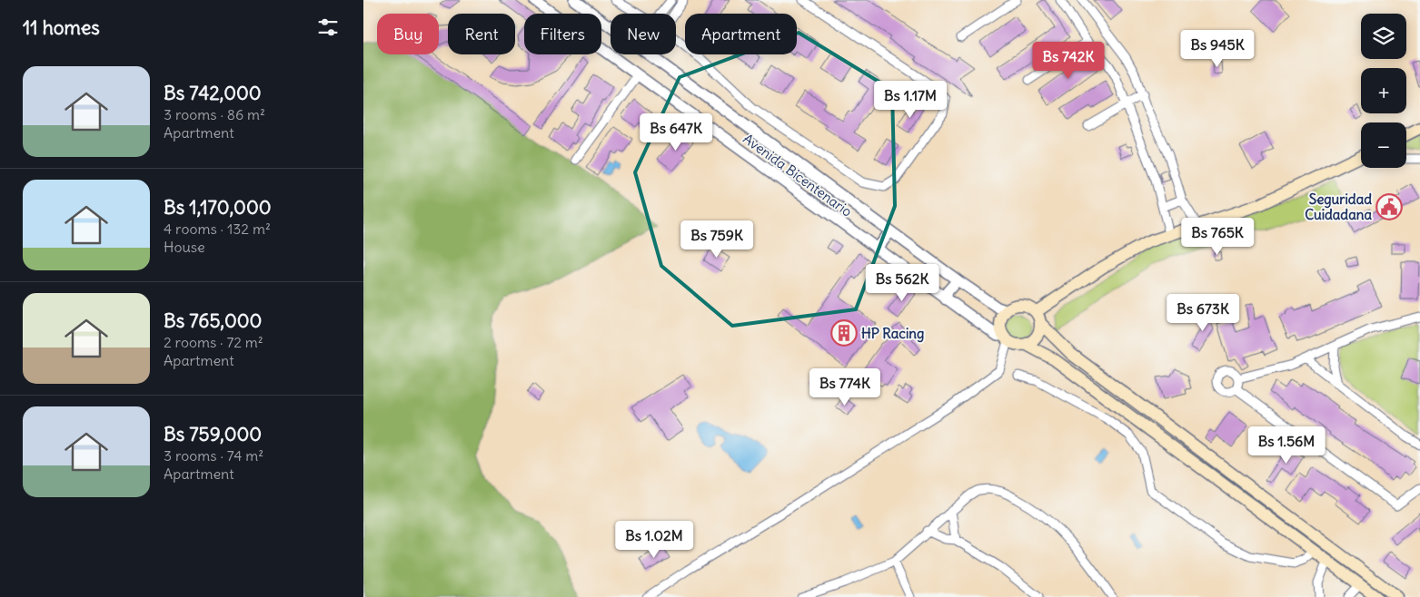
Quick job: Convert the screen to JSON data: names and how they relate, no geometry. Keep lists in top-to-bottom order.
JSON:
{
  "streets": {
    "street": ["Avenida Bicentenario"]
  },
  "places": {
    "public building": ["Seguridad Cuidadana"],
    "building": ["HP Racing"]
  },
  "page": {
    "heading": "11 homes",
    "map_buttons": ["+", "−"],
    "chip": [
      "Buy",
      "Rent",
      "Filters",
      "New",
      "Apartment"
    ],
    "price": [
      "Bs 945K",
      "Bs 742K",
      "Bs 1.17M",
      "Bs 647K",
      "Bs 765K",
      "Bs 759K",
      "Bs 562K",
      "Bs 673K",
      "Bs 774K",
      "Bs 1.56M",
      "Bs 1.02M"
    ],
    "list": [
      {
        "name": "Bs 742,000",
        "note": "3 rooms · 86 m² · Apartment"
      },
      {
        "name": "Bs 1,170,000",
        "note": "4 rooms · 132 m² · House"
      },
      {
        "name": "Bs 765,000",
        "note": "2 rooms · 72 m² · Apartment"
      },
      {
        "name": "Bs 759,000",
        "note": "3 rooms · 74 m² · Apartment"
      }
    ]
  }
}
